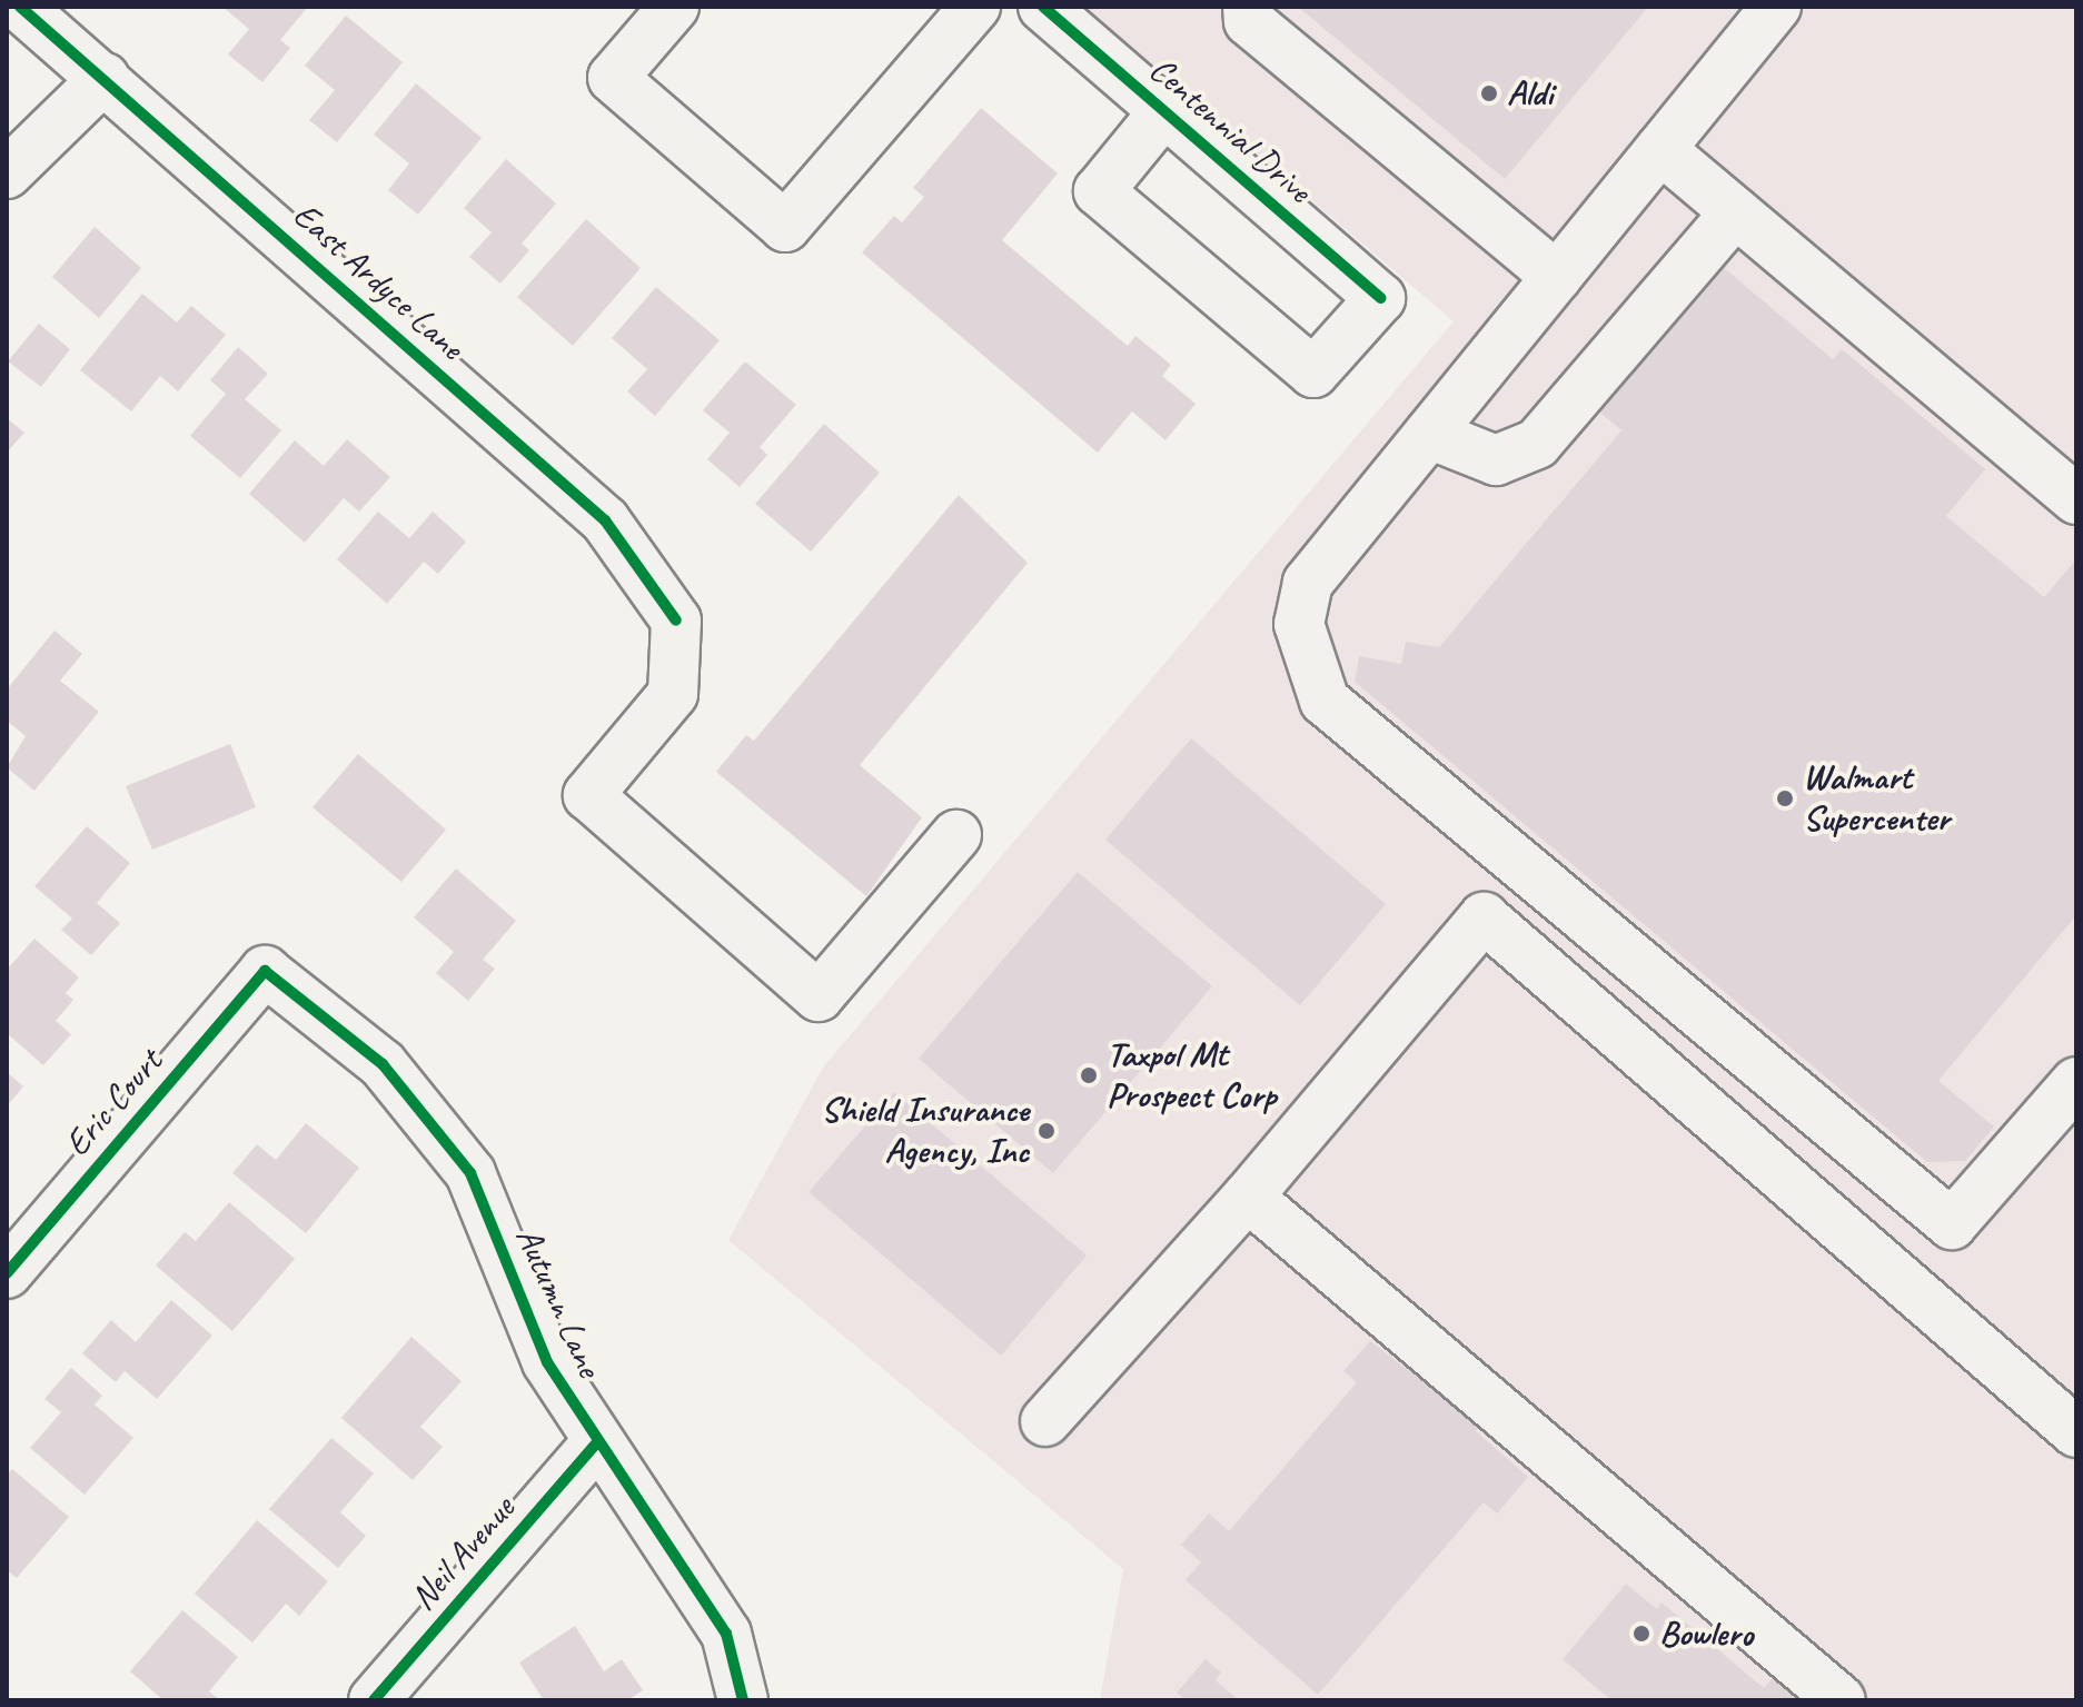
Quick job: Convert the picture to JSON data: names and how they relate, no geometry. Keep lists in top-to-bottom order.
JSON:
{
  "streets": {
    "street": [
      "Centennial Drive",
      "East Ardyce Lane",
      "Eric Court",
      "Autumn Lane",
      "Neil Avenue"
    ]
  },
  "crossings": [
    ["Eric Court", "Autumn Lane"],
    ["Autumn Lane", "Neil Avenue"]
  ],
  "places": [
    "Aldi",
    "Walmart Supercenter",
    "Taxpol Mt Prospect Corp",
    "Shield Insurance Agency, Inc",
    "Bowlero"
  ]
}
